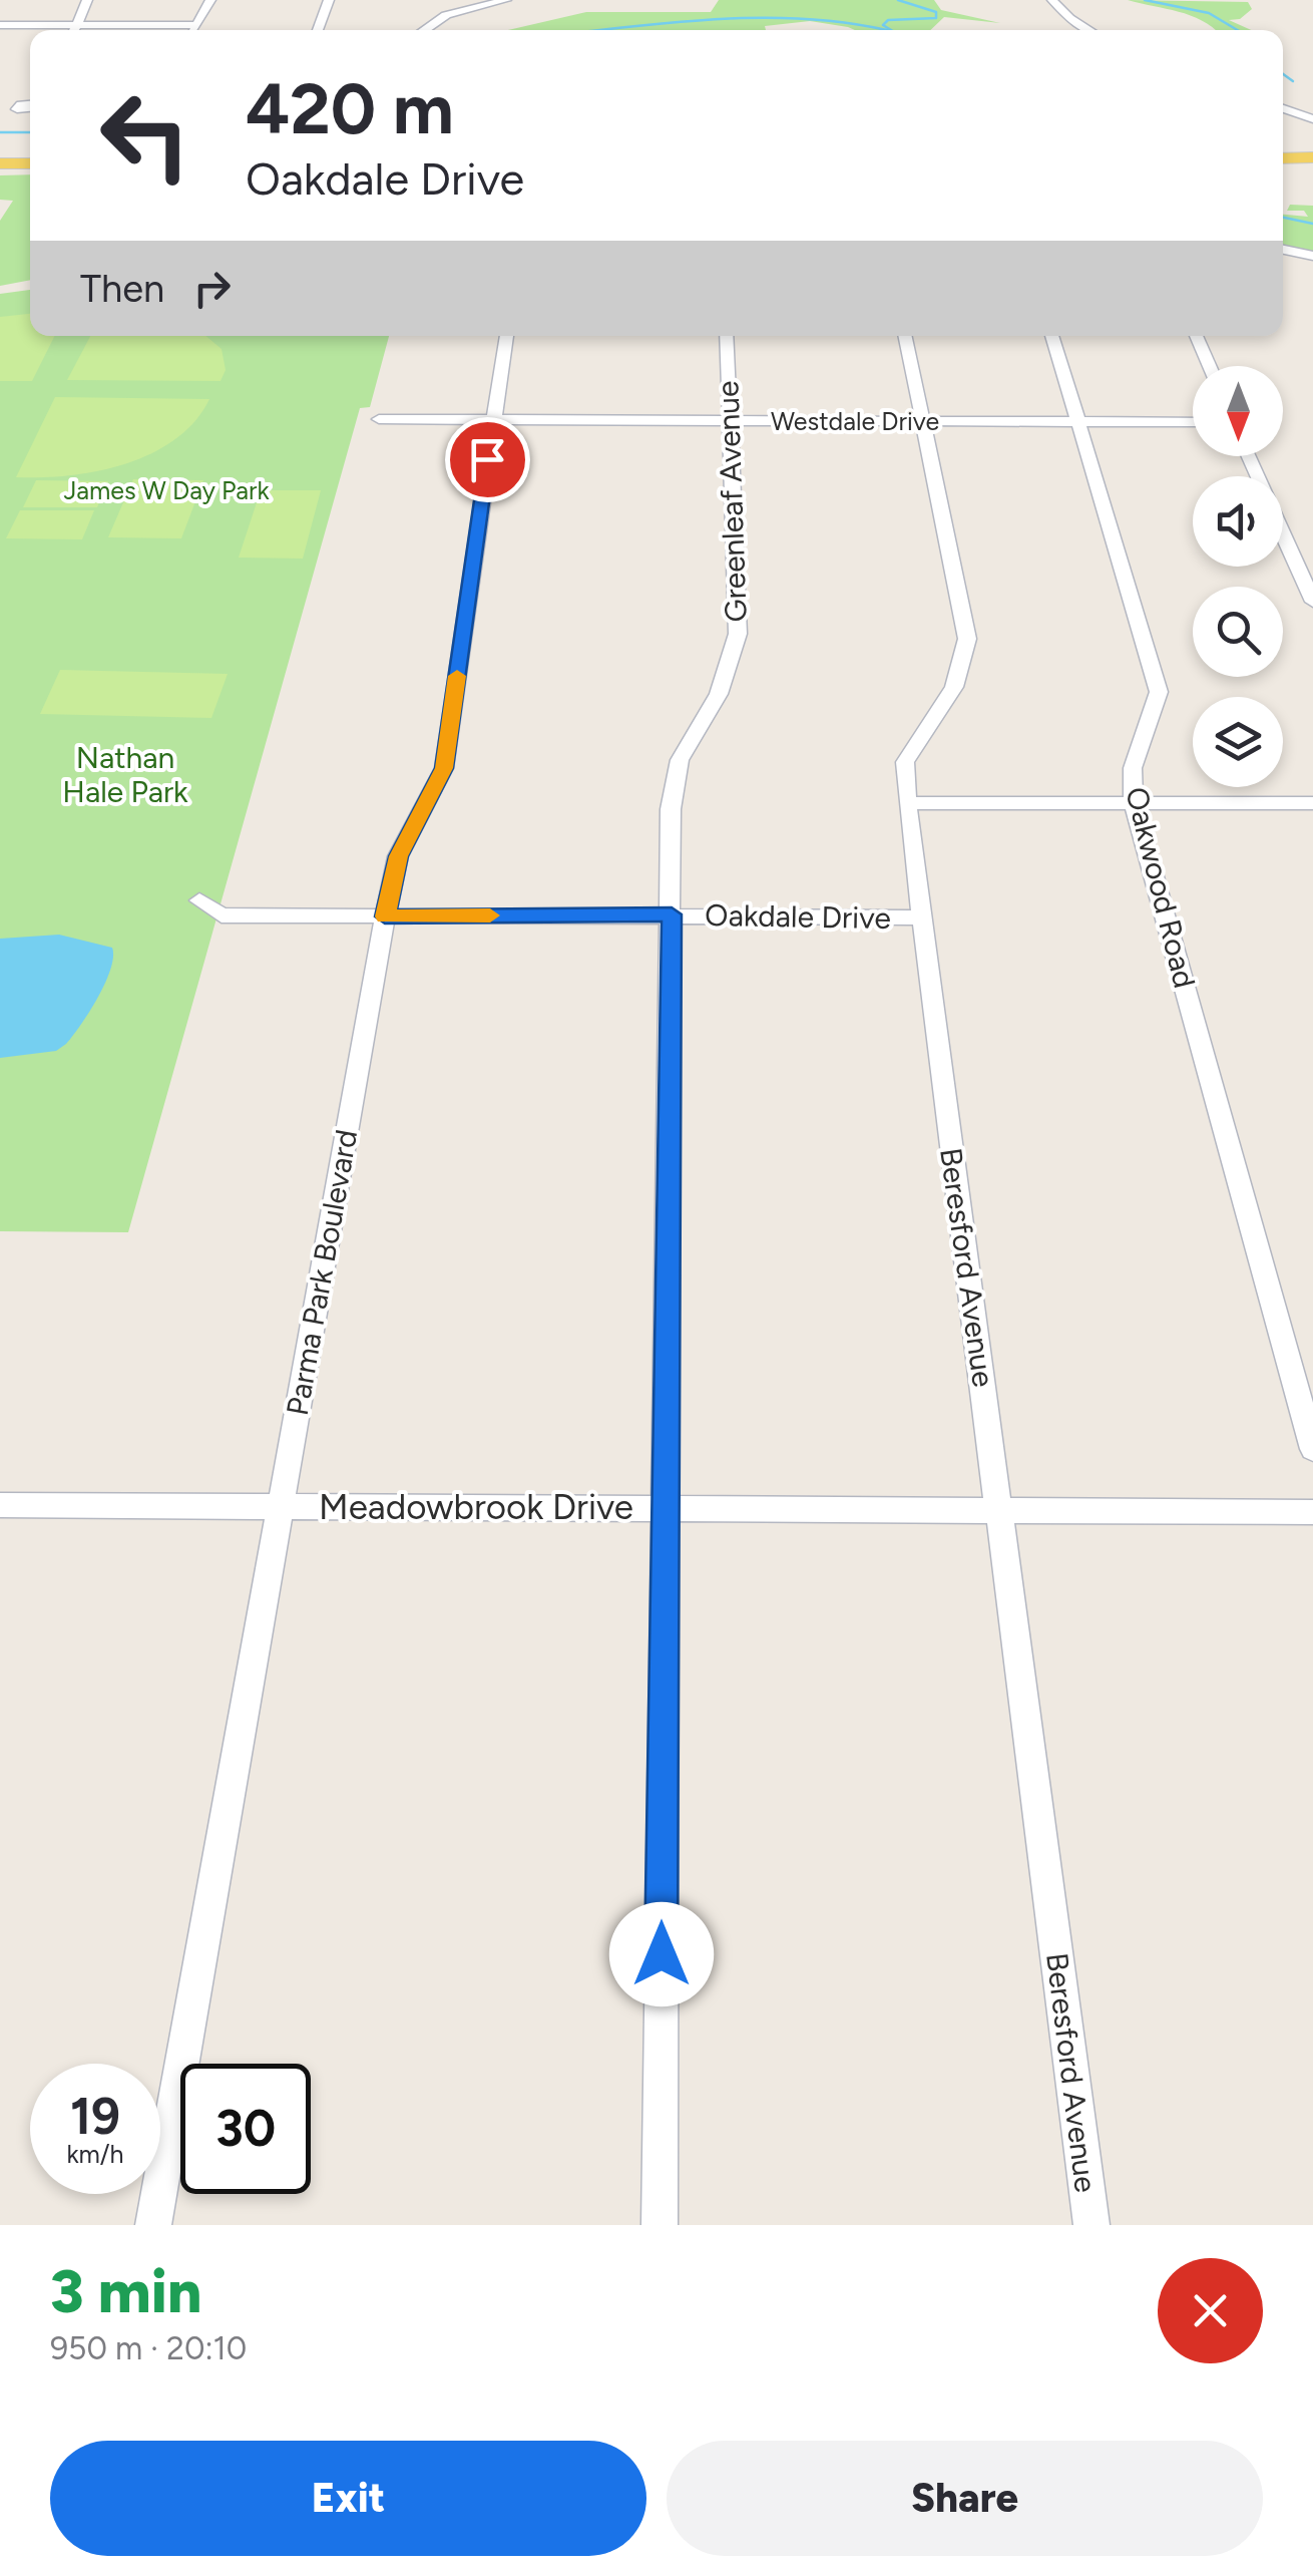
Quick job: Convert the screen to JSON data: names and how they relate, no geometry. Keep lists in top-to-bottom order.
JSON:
{
  "streets": {
    "street": [
      "Westdale Drive",
      "Greenleaf Avenue",
      "Oakwood Road",
      "Oakdale Drive",
      "Beresford Avenue",
      "Parma Park Boulevard",
      "Meadowbrook Drive"
    ]
  },
  "crossings": [
    ["Westdale Drive", "Greenleaf Avenue"],
    ["Westdale Drive", "Oakwood Road"],
    ["Westdale Drive", "Beresford Avenue"],
    ["Westdale Drive", "Parma Park Boulevard"],
    ["Greenleaf Avenue", "Oakdale Drive"],
    ["Greenleaf Avenue", "Meadowbrook Drive"],
    ["Oakdale Drive", "Beresford Avenue"],
    ["Oakdale Drive", "Parma Park Boulevard"],
    ["Beresford Avenue", "Meadowbrook Drive"],
    ["Parma Park Boulevard", "Meadowbrook Drive"]
  ],
  "parks": ["James W Day Park", "Nathan Hale Park"],
  "north": "bottom",
  "page": {
    "turn": ["420 m", "Oakdale Drive"],
    "then": "Then",
    "speed": "19 km/h",
    "limit": "30",
    "heading": ["3 min", "950 m · 20:10"],
    "buttons": ["Exit", "Share"]
  }
}
